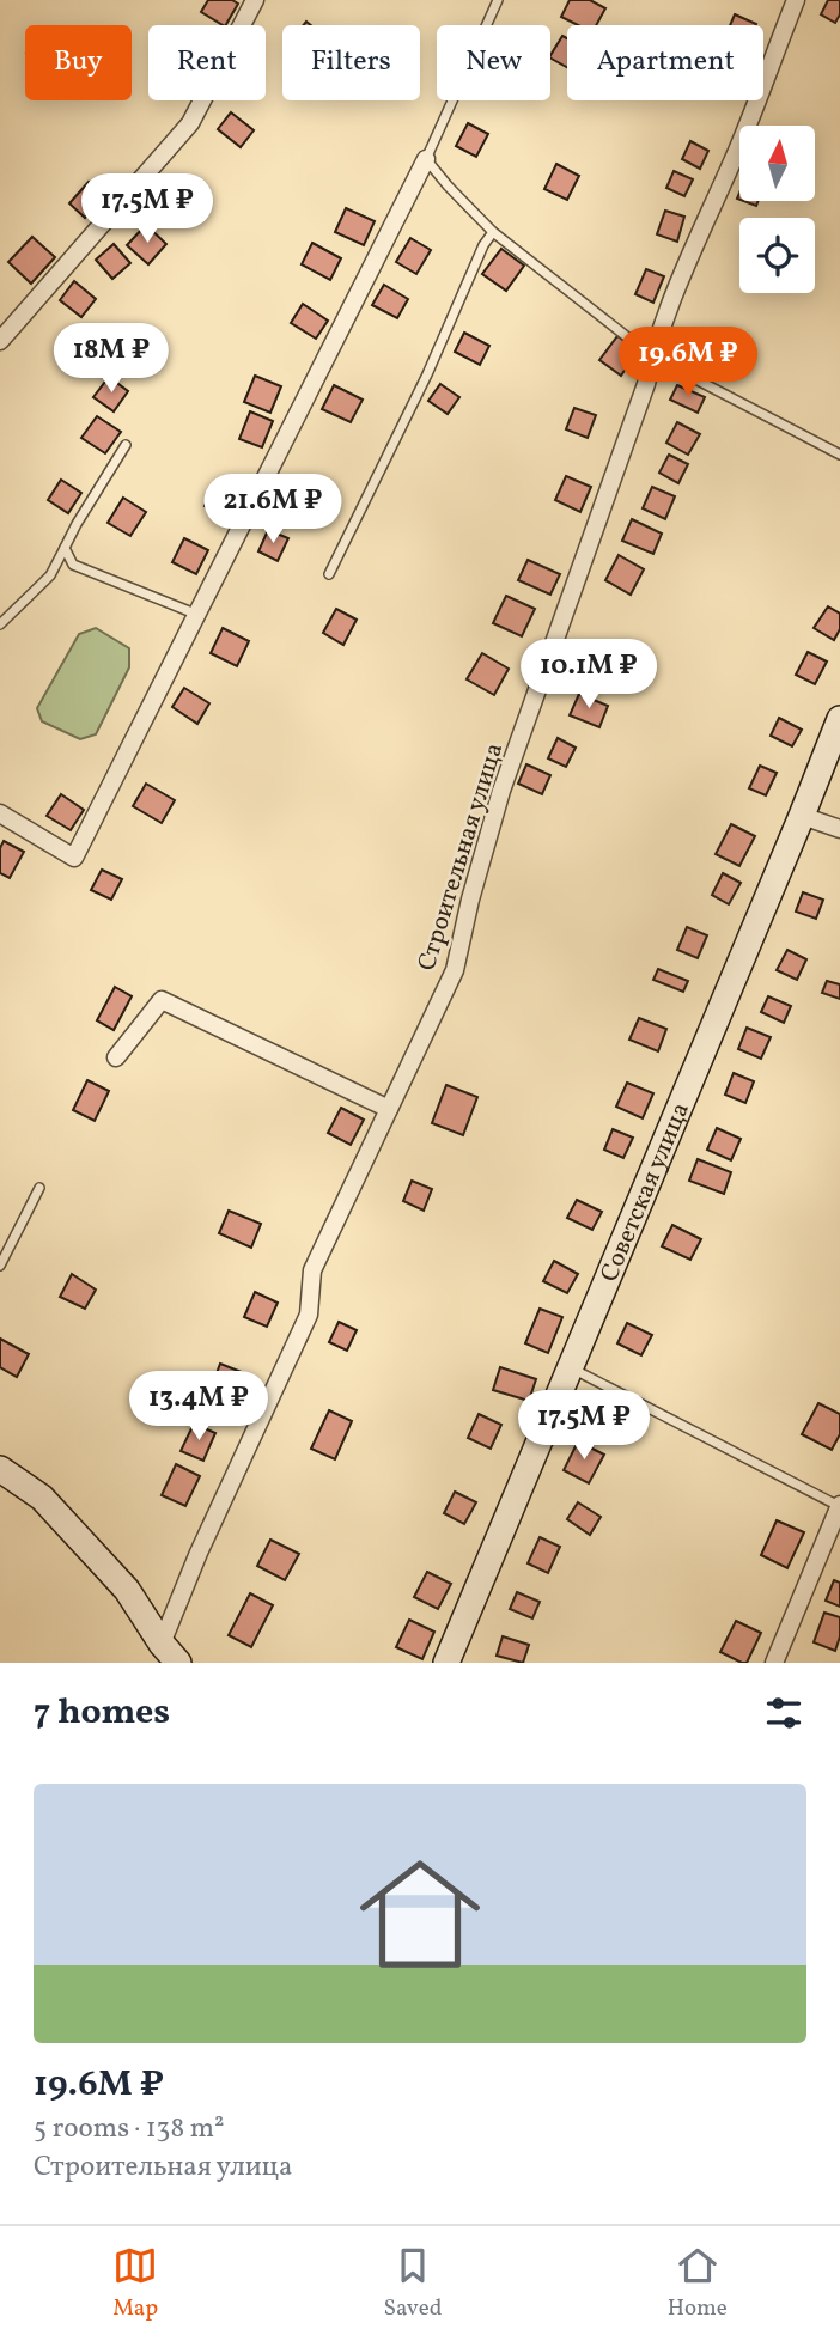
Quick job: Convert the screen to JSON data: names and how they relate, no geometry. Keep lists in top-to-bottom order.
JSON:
{
  "streets": {
    "main road": ["Советская улица"],
    "street": ["Строительная улица"]
  },
  "north": "top",
  "page": {
    "chip": [
      "Buy",
      "Rent",
      "Filters",
      "New",
      "Apartment"
    ],
    "price": [
      "17.5M ₽",
      "18M ₽",
      "19.6M ₽",
      "21.6M ₽",
      "10.1M ₽",
      "13.4M ₽",
      "17.5M ₽"
    ],
    "heading": "7 homes",
    "list": [
      {
        "name": "19.6M ₽",
        "note": "5 rooms · 138 m² · Строительная улица"
      }
    ],
    "tabs": ["Map", "Saved", "Home"]
  }
}
